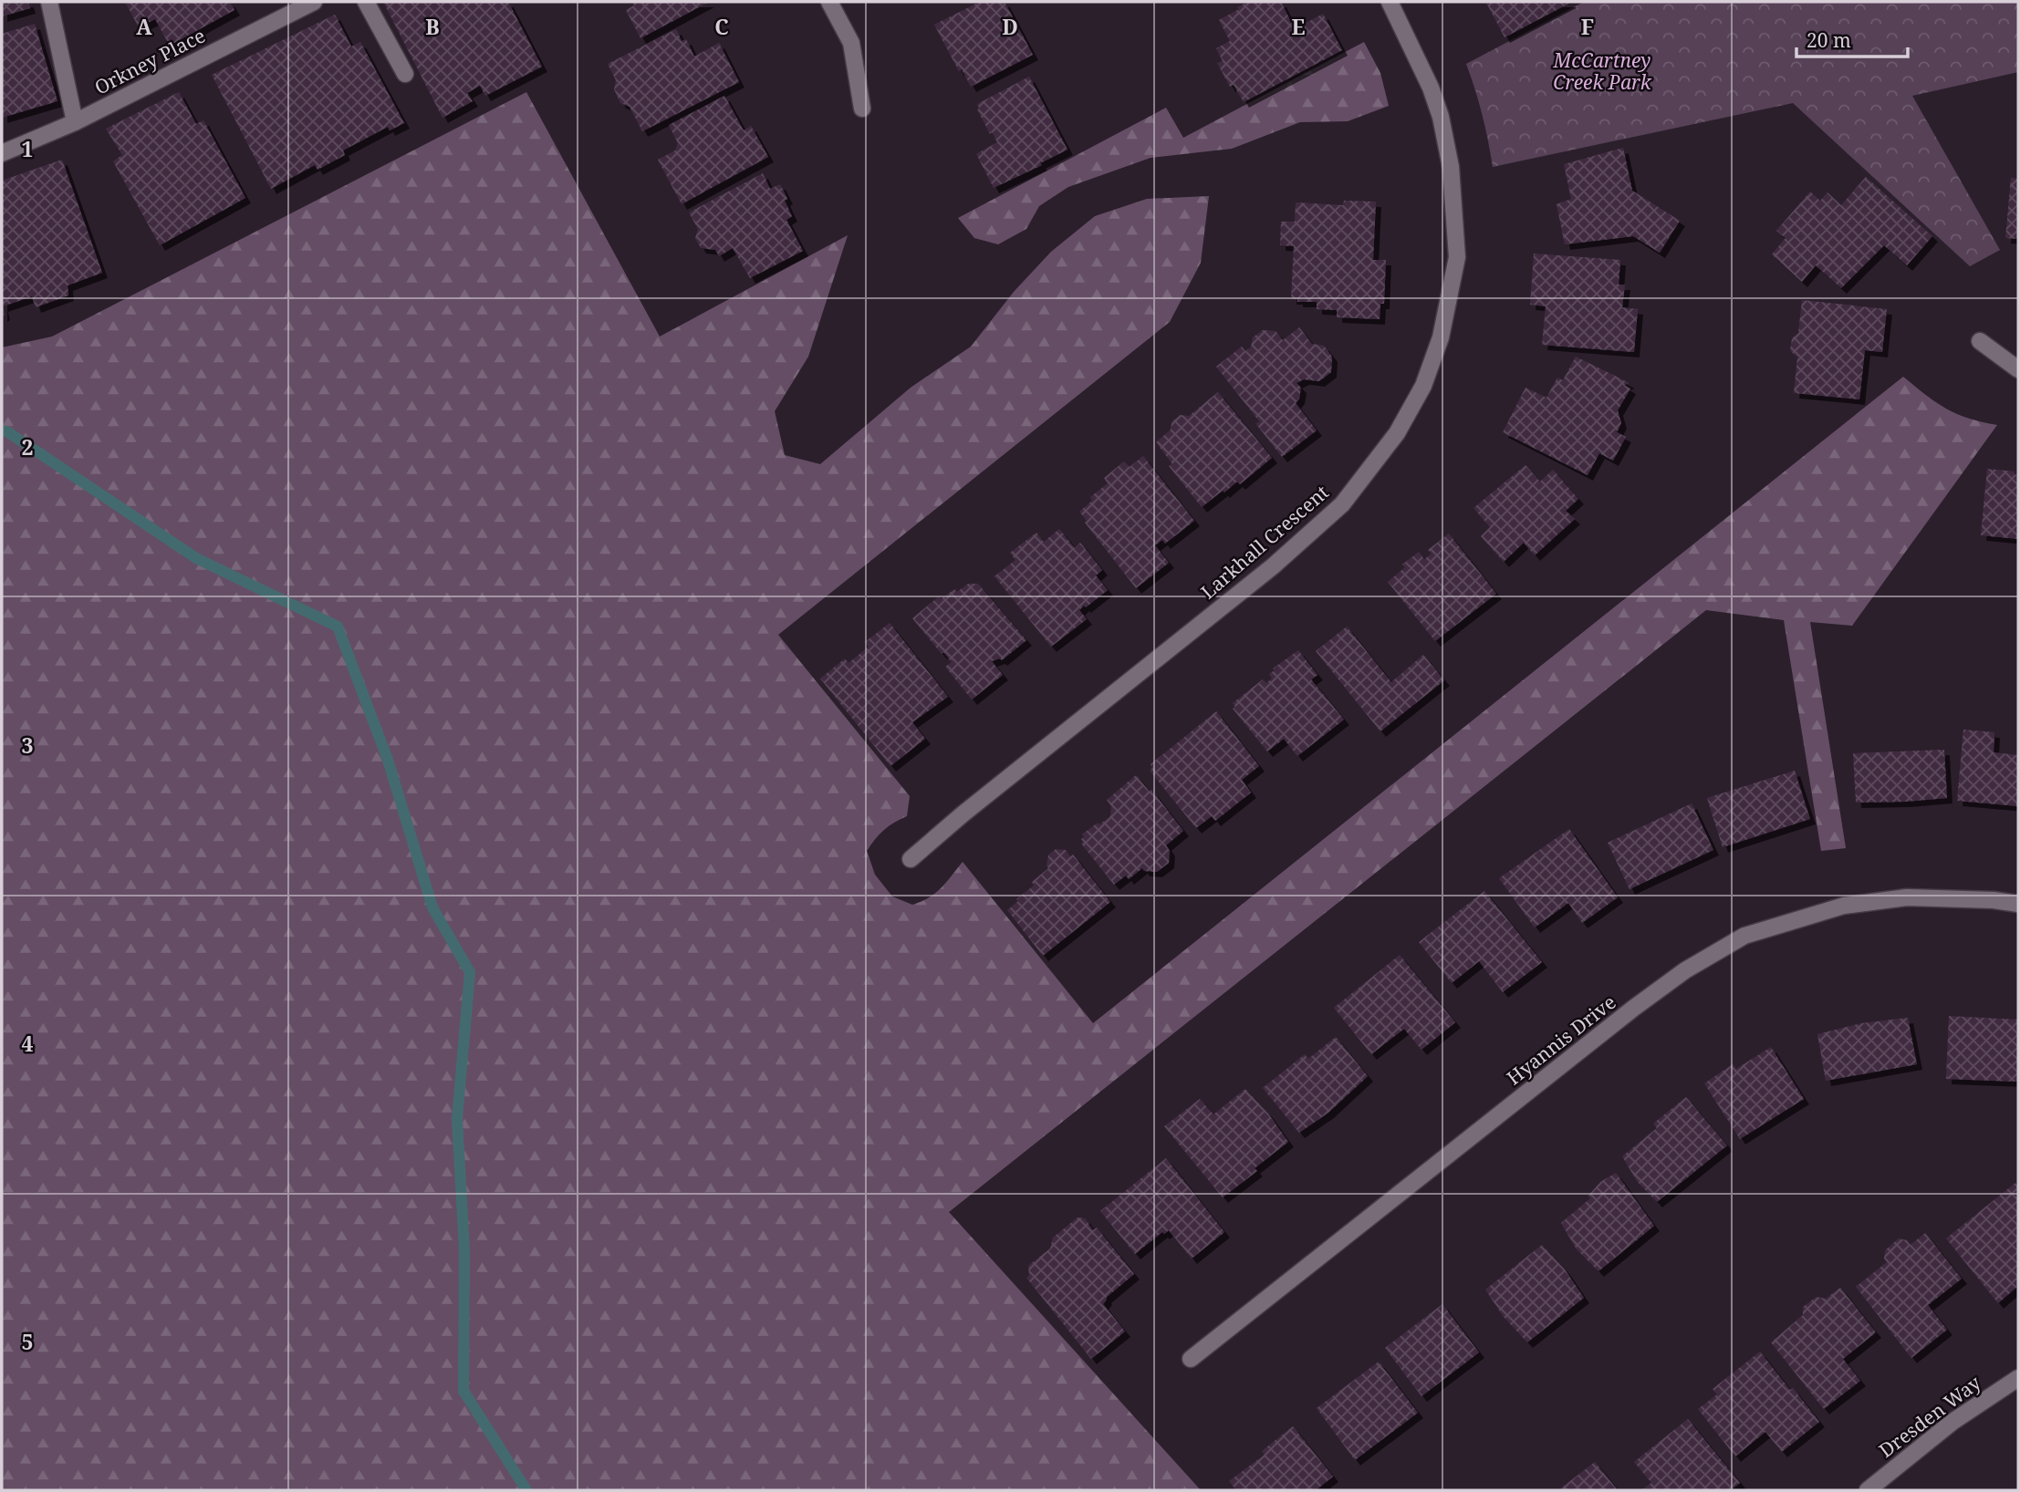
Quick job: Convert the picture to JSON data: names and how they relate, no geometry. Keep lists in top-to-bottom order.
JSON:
{
  "streets": {
    "street": [
      "Orkney Place",
      "Larkhall Crescent",
      "Hyannis Drive",
      "Dresden Way"
    ]
  },
  "parks": ["McCartney Creek Park"],
  "scale_bar": "20 m",
  "grid": {
    "columns": [
      "A",
      "B",
      "C",
      "D",
      "E",
      "F"
    ],
    "rows": [
      "1",
      "2",
      "3",
      "4",
      "5"
    ]
  }
}
